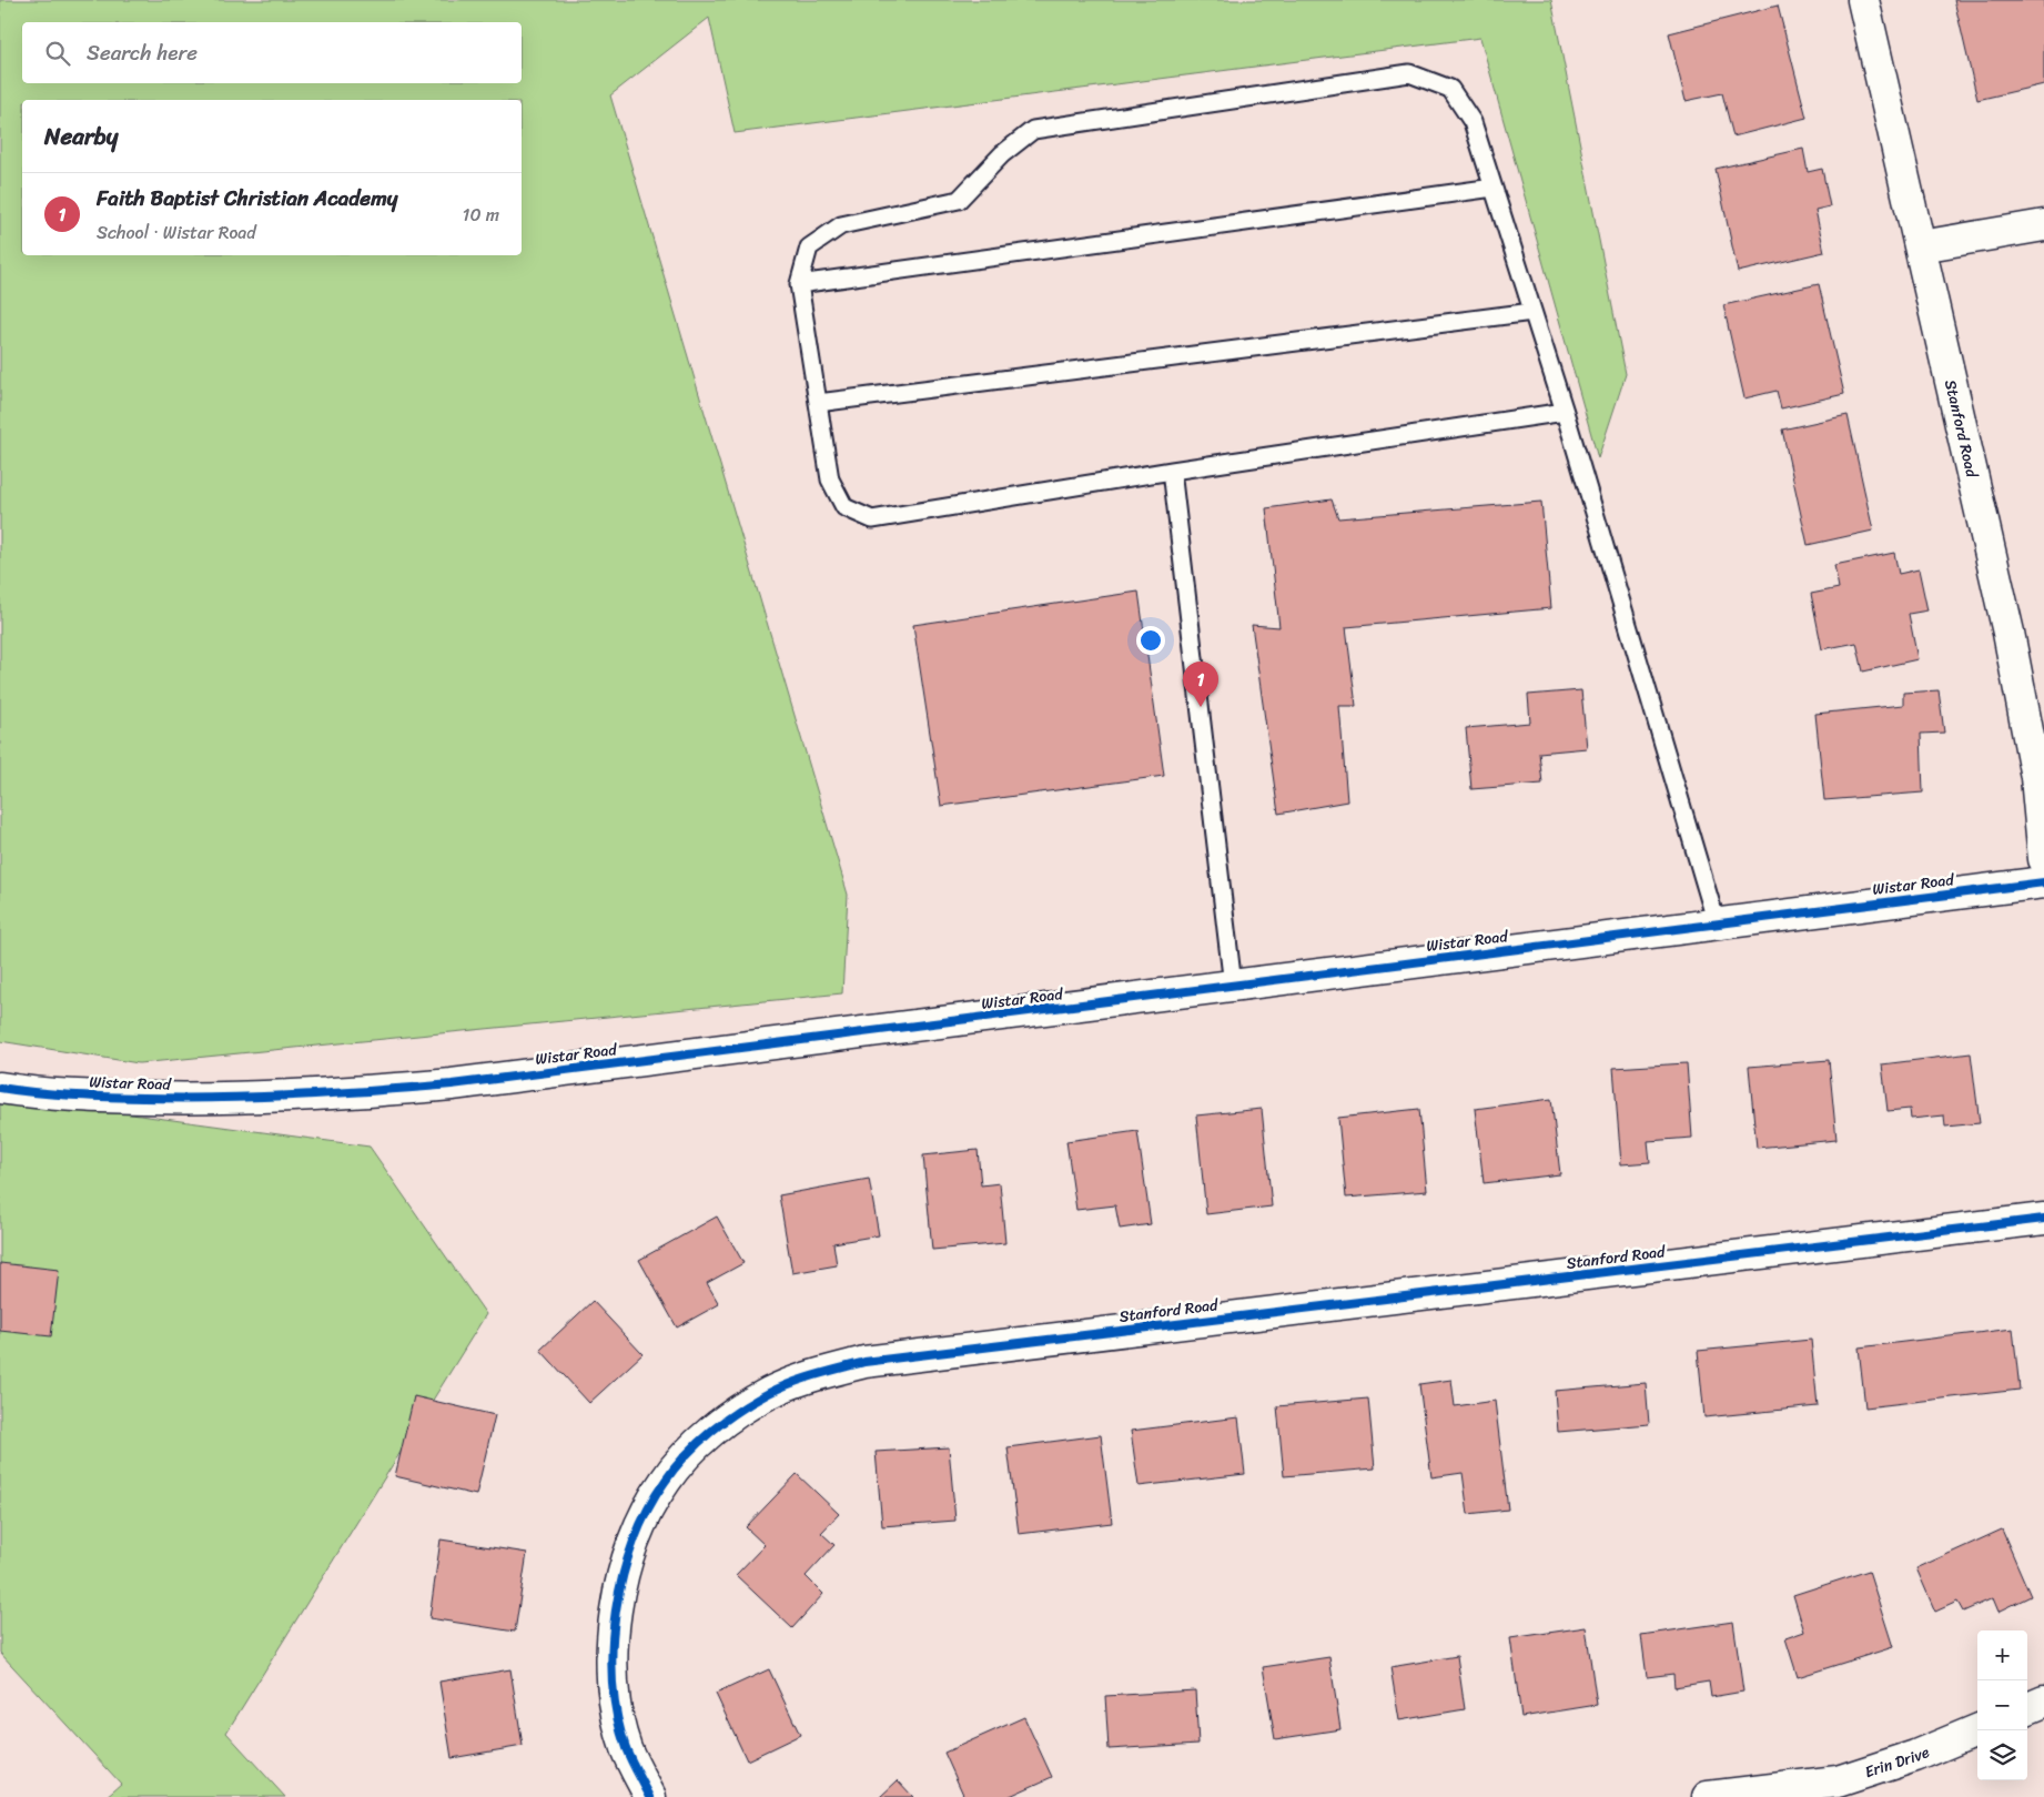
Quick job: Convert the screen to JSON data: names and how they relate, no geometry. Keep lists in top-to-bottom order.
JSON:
{
  "streets": {
    "street": ["Stanford Road", "Wistar Road", "Erin Drive"]
  },
  "page": {
    "search": "Search here",
    "heading": "Nearby",
    "list": [
      {
        "mark": "1",
        "name": "Faith Baptist Christian Academy",
        "note": "School · Wistar Road",
        "value": "10 m"
      }
    ],
    "pins": "1",
    "map_buttons": ["+", "−"]
  }
}
